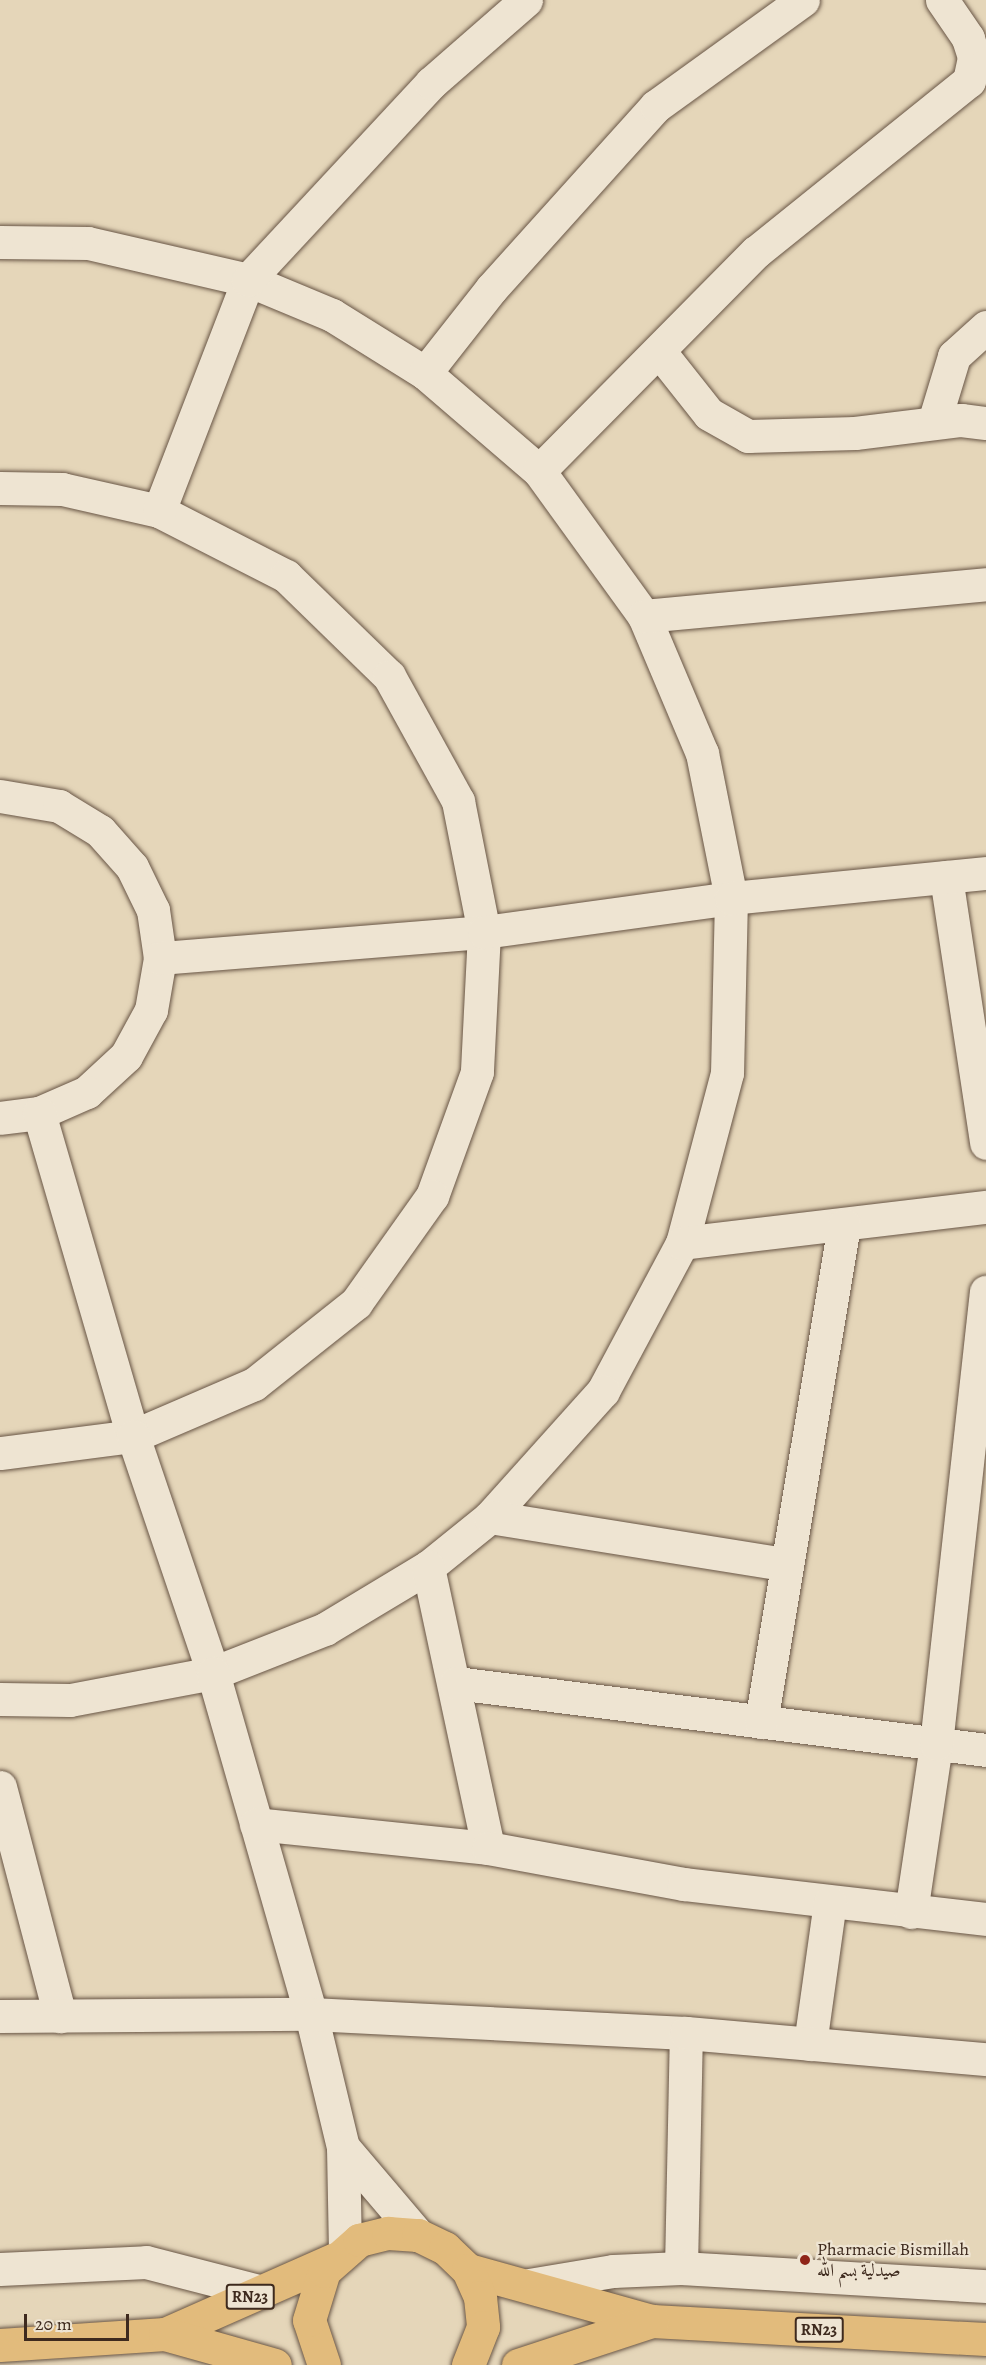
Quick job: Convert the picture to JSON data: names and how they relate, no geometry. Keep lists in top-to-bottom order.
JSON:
{
  "streets": {
    "main road": ["RN23"]
  },
  "places": ["Pharmacie Bismillah صيدلية بسم الله"],
  "scale_bar": "20 m"
}
